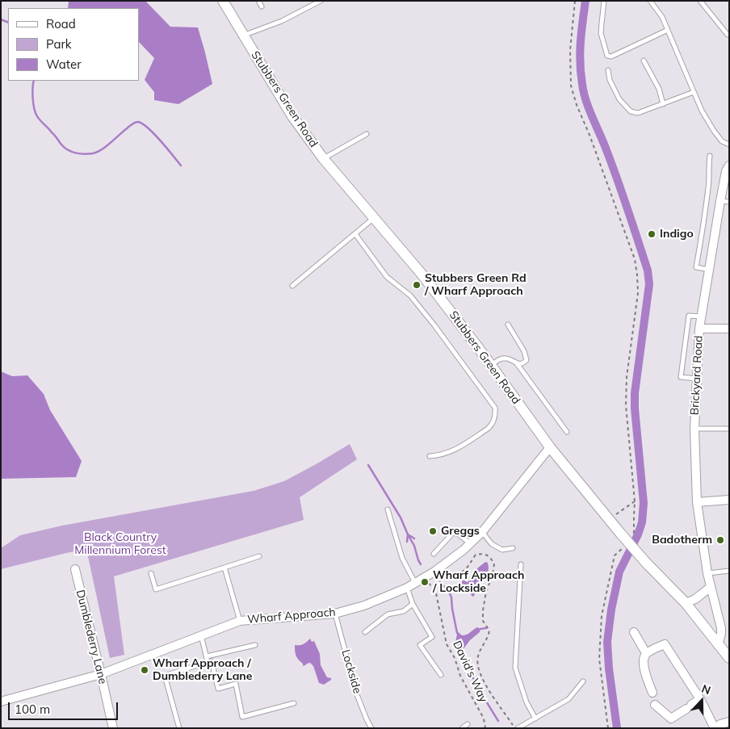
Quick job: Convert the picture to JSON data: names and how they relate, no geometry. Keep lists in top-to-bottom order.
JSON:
{
  "streets": {
    "street": [
      "Stubbers Green Road",
      "Brickyard Road",
      "Wharf Approach",
      "Dumblederry Lane"
    ],
    "lane": ["Lockside"],
    "path": ["David's Way"]
  },
  "crossings": [
    ["Stubbers Green Road", "Brickyard Road"],
    ["Stubbers Green Road", "Wharf Approach"],
    ["Wharf Approach", "Dumblederry Lane"],
    ["Wharf Approach", "Lockside"],
    ["Wharf Approach", "David's Way"]
  ],
  "parks": ["Black Country Millennium Forest"],
  "places": [
    "Indigo",
    "Stubbers Green Rd / Wharf Approach",
    "Greggs",
    "Badotherm",
    "Wharf Approach / Lockside",
    "Wharf Approach / Dumblederry Lane"
  ],
  "legend": ["Road", "Park", "Water"],
  "scale_bar": "100 m",
  "north": "top"
}
